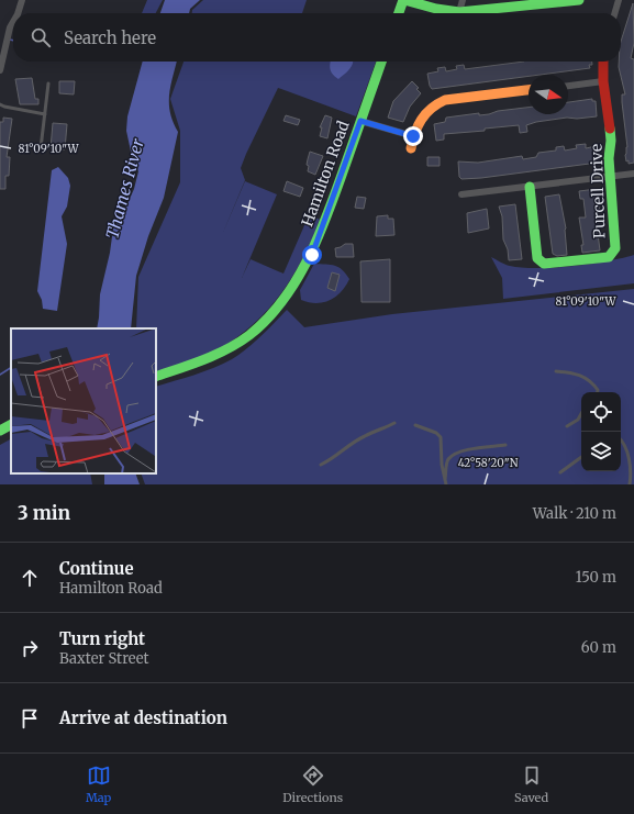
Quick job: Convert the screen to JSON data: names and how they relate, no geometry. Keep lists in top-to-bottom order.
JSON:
{
  "streets": {
    "street": ["Hamilton Road", "Purcell Drive"]
  },
  "water": ["Thames River"],
  "north": "right",
  "page": {
    "search": "Search here",
    "heading": ["3 min", "Walk · 210 m"],
    "list": [
      ["Continue", "Hamilton Road", "150 m"],
      ["Turn right", "Baxter Street", "60 m"],
      "Arrive at destination"
    ],
    "nav": ["Map", "Directions", "Saved"]
  },
  "coordinates": ["81°09'10\"W", "42°58'20\"N"]
}
